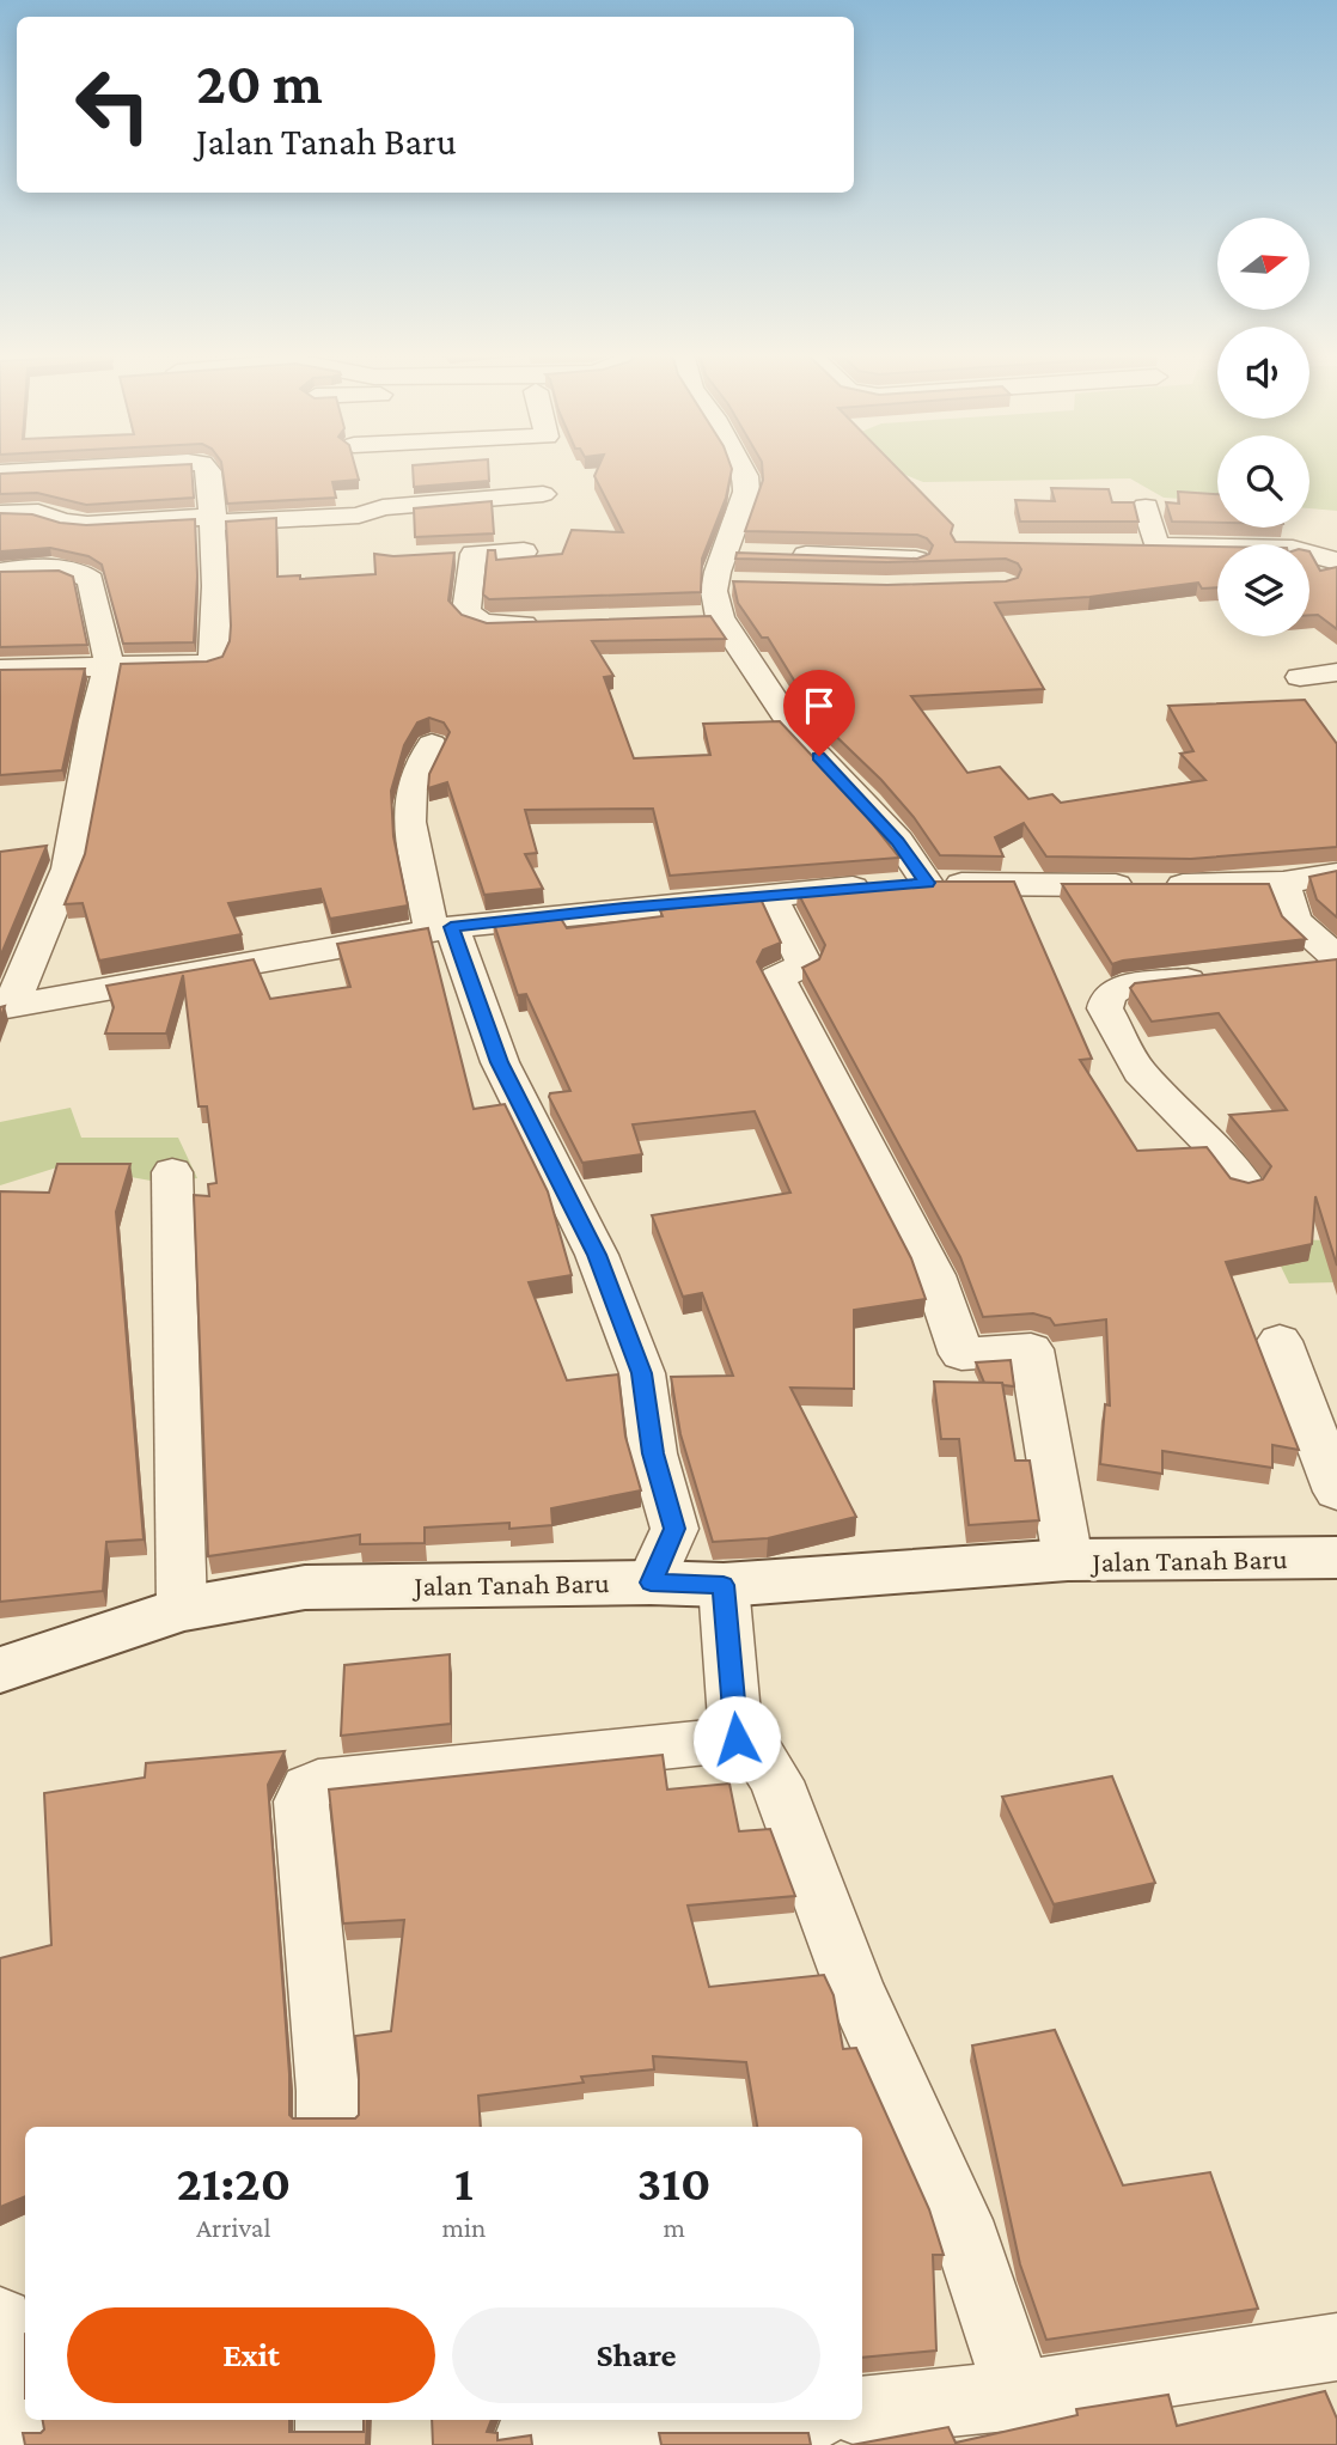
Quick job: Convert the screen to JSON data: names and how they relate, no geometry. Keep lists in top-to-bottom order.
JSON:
{
  "streets": {
    "main road": ["Jalan Tanah Baru"]
  },
  "north": "right",
  "page": {
    "turn": ["20 m", "Jalan Tanah Baru"],
    "eta": [
      "21:20",
      "Arrival",
      "1",
      "min",
      "310",
      "m"
    ],
    "buttons": ["Exit", "Share"]
  }
}
